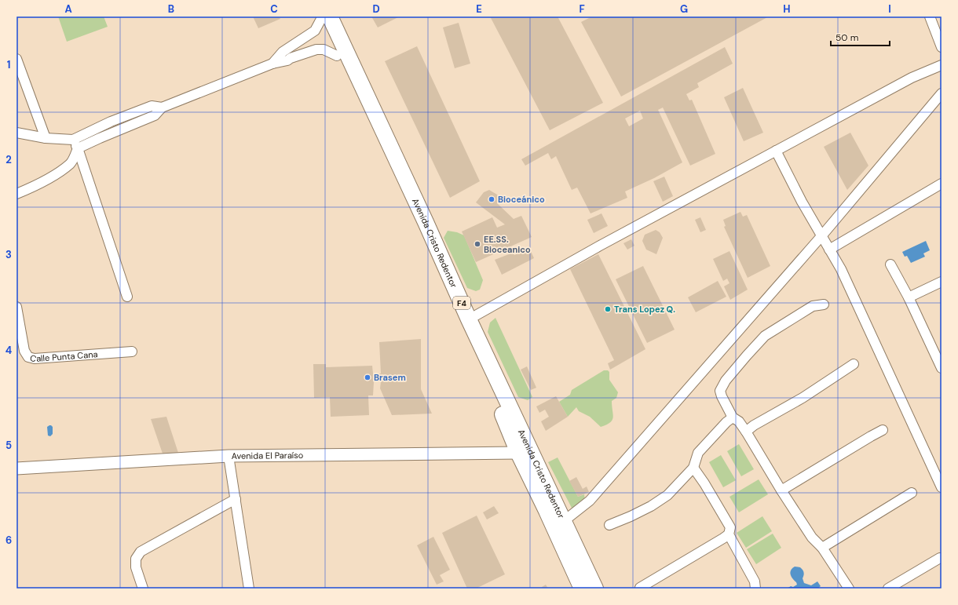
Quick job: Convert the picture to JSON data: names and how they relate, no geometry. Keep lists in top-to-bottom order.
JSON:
{
  "streets": {
    "highway": ["Avenida Cristo Redentor", "F4"],
    "street": ["Calle Punta Cana", "Avenida El Paraíso"]
  },
  "crossings": [
    ["Avenida Cristo Redentor", "Avenida El Paraíso"]
  ],
  "places": [
    "Bioceánico",
    "EE.SS. Bioceanico",
    "Trans Lopez Q.",
    "Brasem"
  ],
  "scale_bar": "50 m",
  "grid": {
    "columns": [
      "A",
      "B",
      "C",
      "D",
      "E",
      "F",
      "G",
      "H",
      "I"
    ],
    "rows": [
      "1",
      "2",
      "3",
      "4",
      "5",
      "6"
    ]
  }
}
